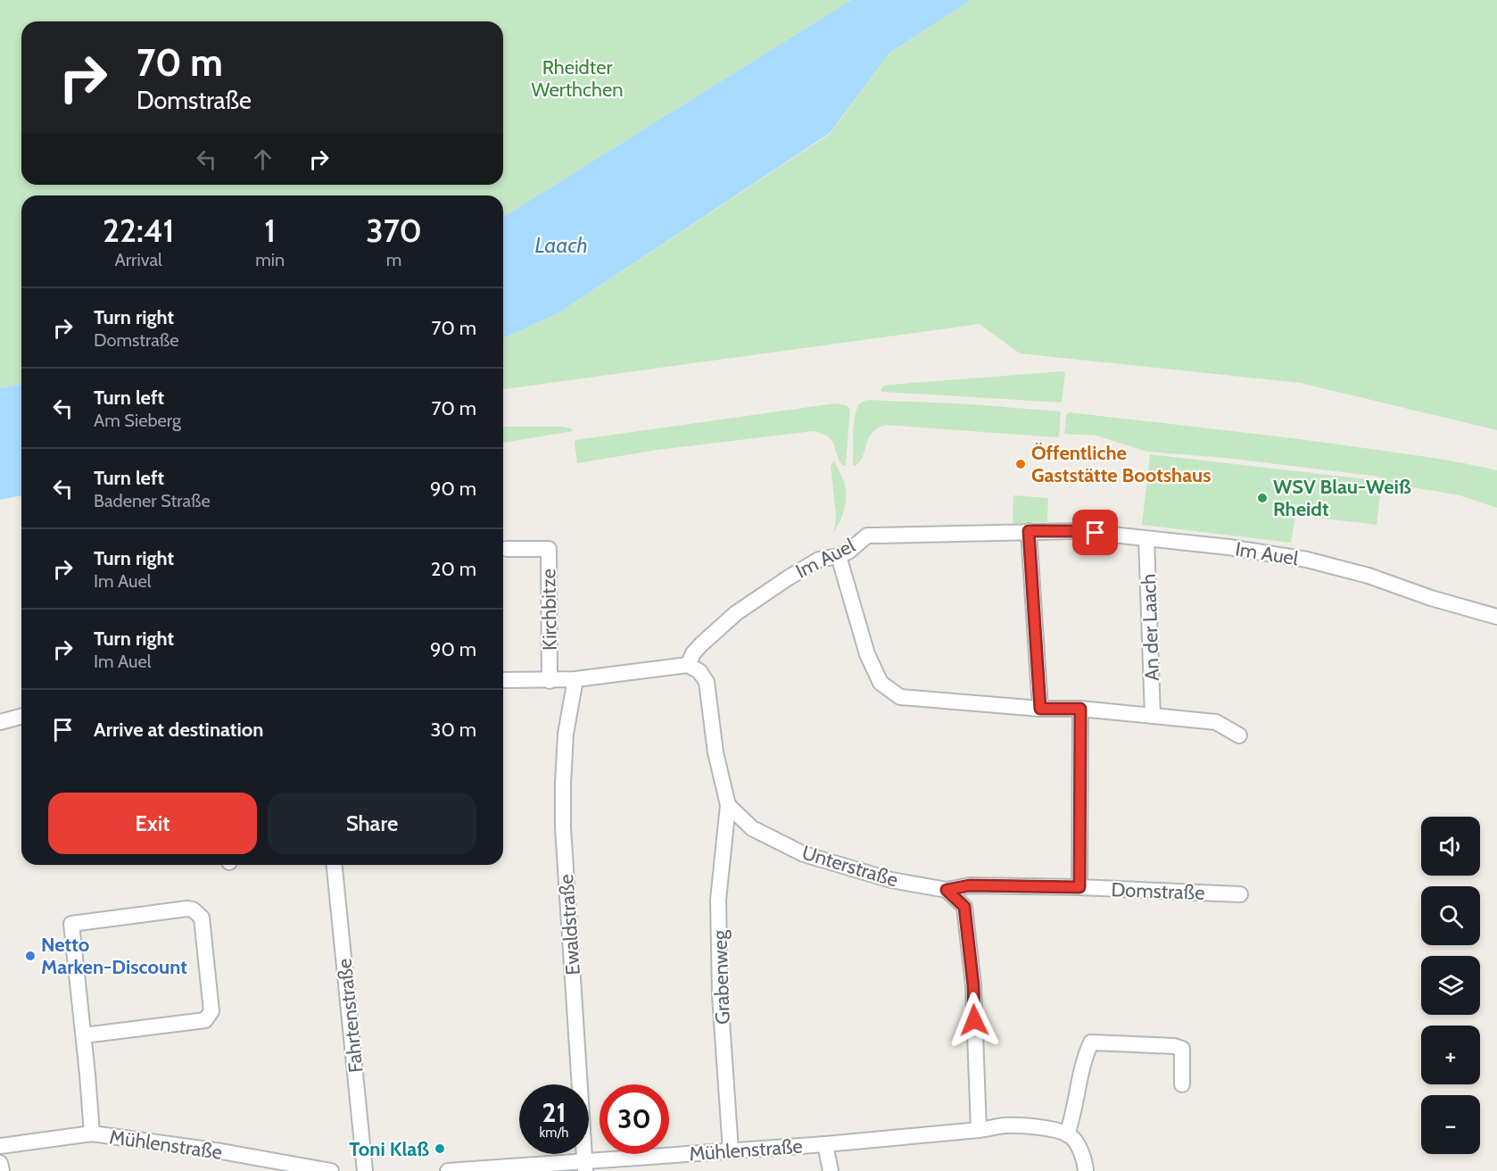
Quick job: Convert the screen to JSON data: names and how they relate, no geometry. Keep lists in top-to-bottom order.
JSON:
{
  "streets": {
    "street": [
      "Im Auel",
      "Kirchbitze",
      "An der Laach",
      "Unterstraße",
      "Domstraße",
      "Ewaldstraße",
      "Grabenweg",
      "Fahrtenstraße",
      "Mühlenstraße"
    ]
  },
  "crossings": [
    ["Im Auel", "An der Laach"],
    ["Unterstraße", "Domstraße"],
    ["Unterstraße", "Grabenweg"],
    ["Ewaldstraße", "Mühlenstraße"],
    ["Grabenweg", "Mühlenstraße"]
  ],
  "water": ["Laach"],
  "parks": ["Rheidter Werthchen"],
  "places": [
    "Öffentliche Gaststätte Bootshaus",
    "WSV Blau-Weiß Rheidt",
    "Netto Marken-Discount",
    "Toni Klaß"
  ],
  "page": {
    "turn": ["70 m", "Domstraße"],
    "eta": [
      "22:41",
      "Arrival",
      "1",
      "min",
      "370",
      "m"
    ],
    "list": [
      {
        "name": "Turn right",
        "note": "Domstraße",
        "value": "70 m"
      },
      {
        "name": "Turn left",
        "note": "Am Sieberg",
        "value": "70 m"
      },
      {
        "name": "Turn left",
        "note": "Badener Straße",
        "value": "90 m"
      },
      {
        "name": "Turn right",
        "note": "Im Auel",
        "value": "20 m"
      },
      {
        "name": "Turn right",
        "note": "Im Auel",
        "value": "90 m"
      },
      {
        "name": "Arrive at destination",
        "value": "30 m"
      }
    ],
    "buttons": ["Exit", "Share"],
    "map_buttons": ["+", "−"],
    "speed": "21 km/h",
    "limit": "30"
  }
}
